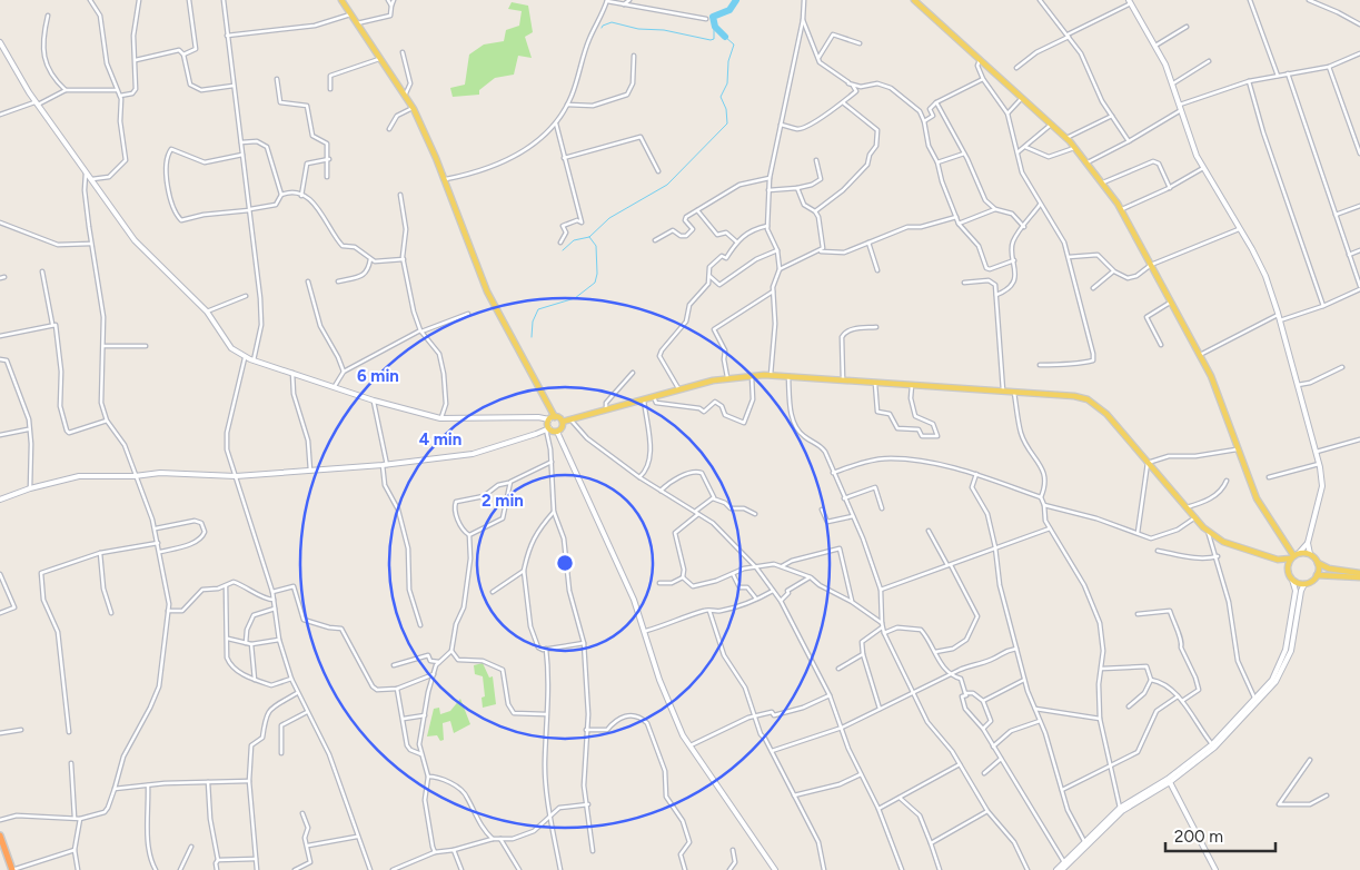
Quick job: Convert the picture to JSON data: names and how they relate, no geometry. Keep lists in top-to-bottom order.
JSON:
{
  "scale_bar": "200 m",
  "rings": ["6 min", "4 min", "2 min"]
}
